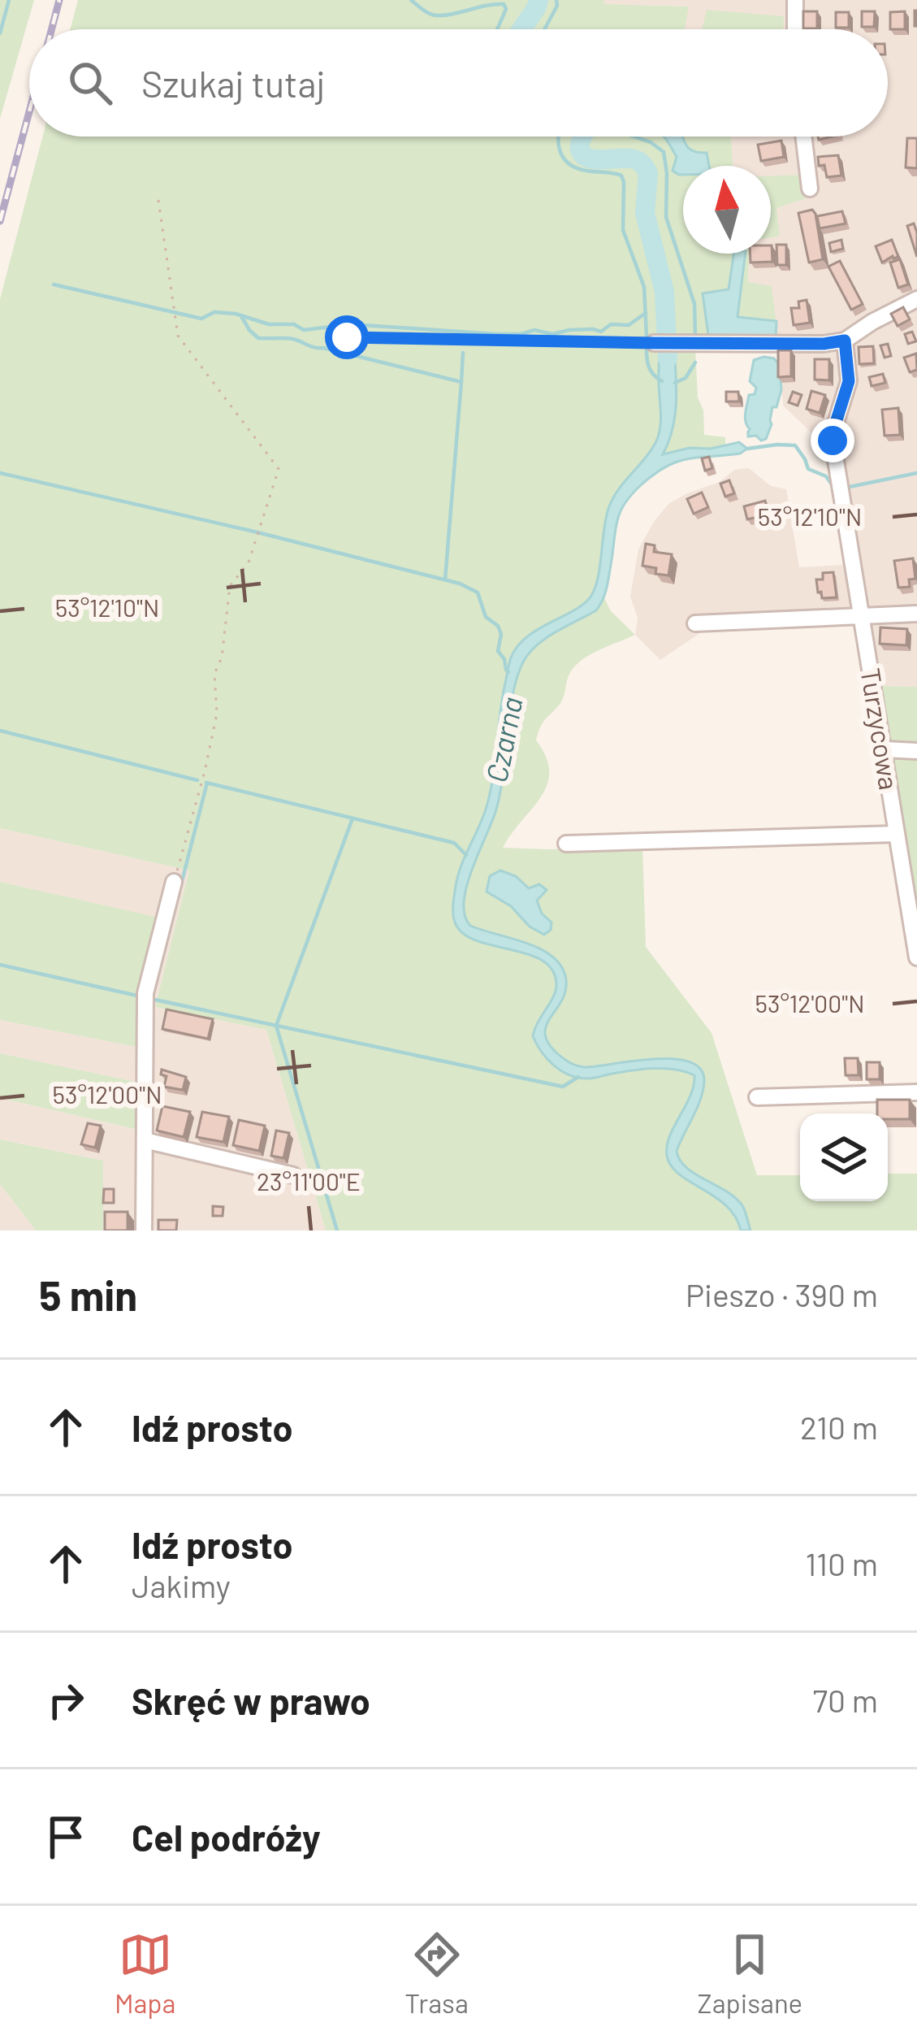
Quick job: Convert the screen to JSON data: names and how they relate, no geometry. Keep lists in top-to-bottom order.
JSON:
{
  "streets": {
    "street": ["Turzycowa"]
  },
  "water": ["Czarna"],
  "north": "top",
  "page": {
    "search": "Szukaj tutaj",
    "heading": ["5 min", "Pieszo · 390 m"],
    "list": [
      ["Idź prosto", "210 m"],
      ["Idź prosto", "Jakimy", "110 m"],
      ["Skręć w prawo", "70 m"],
      "Cel podróży"
    ],
    "nav": ["Mapa", "Trasa", "Zapisane"]
  },
  "coordinates": ["53°12'10\"N", "53°12'00\"N", "23°11'00\"E"]
}
